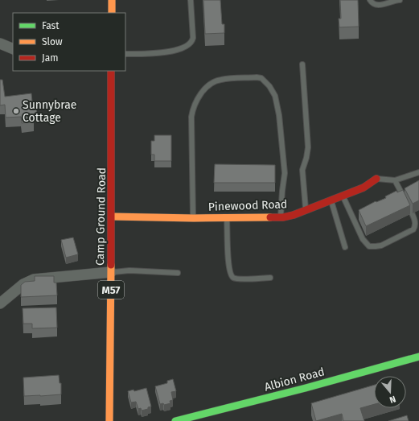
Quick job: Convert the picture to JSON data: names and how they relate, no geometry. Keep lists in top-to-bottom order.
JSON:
{
  "streets": {
    "street": [
      "Pinewood Road",
      "Camp Ground Road",
      "M57",
      "Albion Road"
    ]
  },
  "crossings": [
    ["Pinewood Road", "Camp Ground Road"]
  ],
  "places": ["Sunnybrae Cottage"],
  "legend": ["Fast", "Slow", "Jam"],
  "north": "bottom"
}
